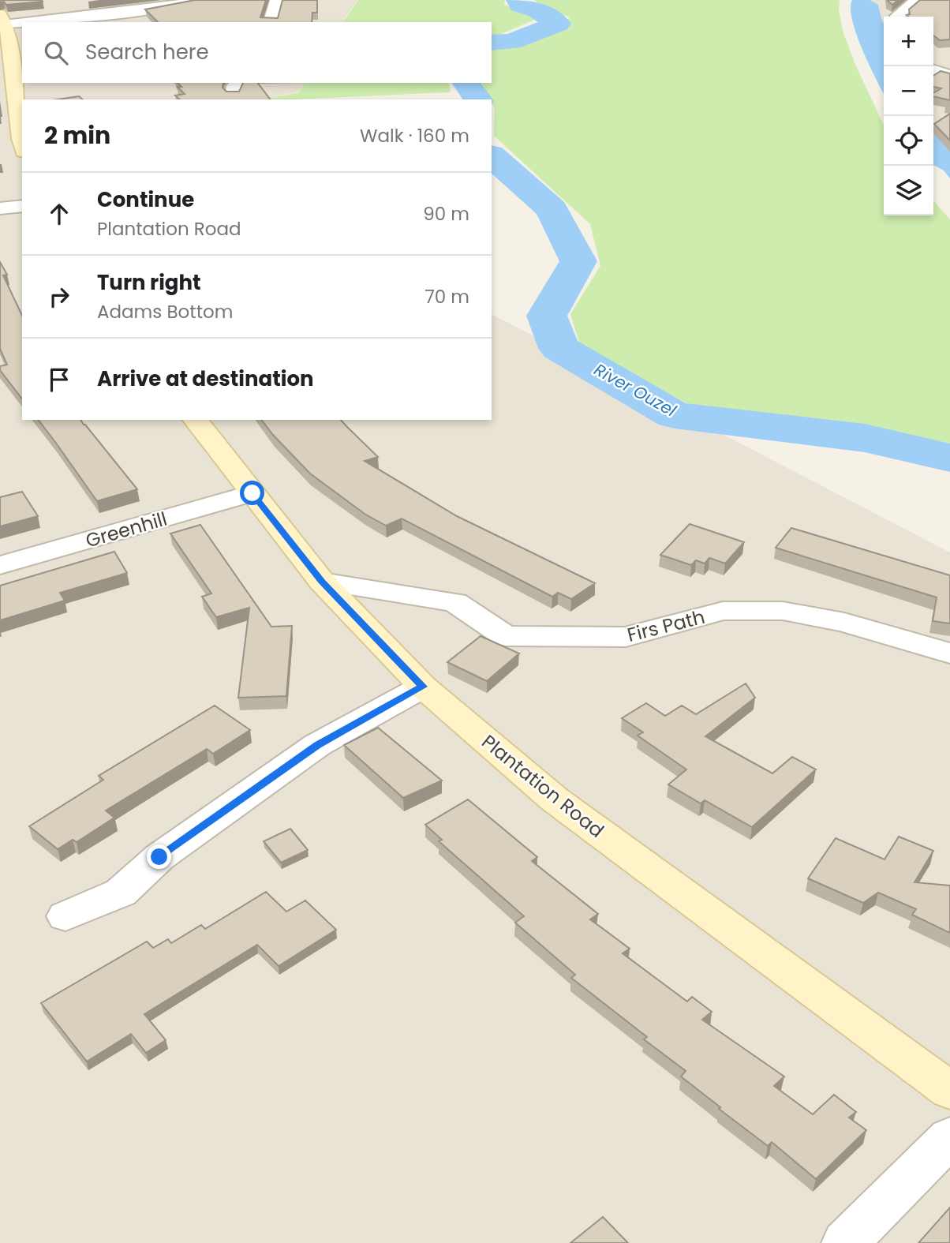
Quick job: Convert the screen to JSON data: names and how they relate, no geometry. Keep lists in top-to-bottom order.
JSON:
{
  "streets": {
    "street": ["Greenhill", "Firs Path", "Plantation Road"]
  },
  "crossings": [
    ["Greenhill", "Plantation Road"],
    ["Firs Path", "Plantation Road"]
  ],
  "water": ["River Ouzel"],
  "page": {
    "map_buttons": ["+", "−"],
    "search": "Search here",
    "heading": ["2 min", "Walk · 160 m"],
    "list": [
      ["Continue", "Plantation Road", "90 m"],
      ["Turn right", "Adams Bottom", "70 m"],
      "Arrive at destination"
    ]
  }
}
